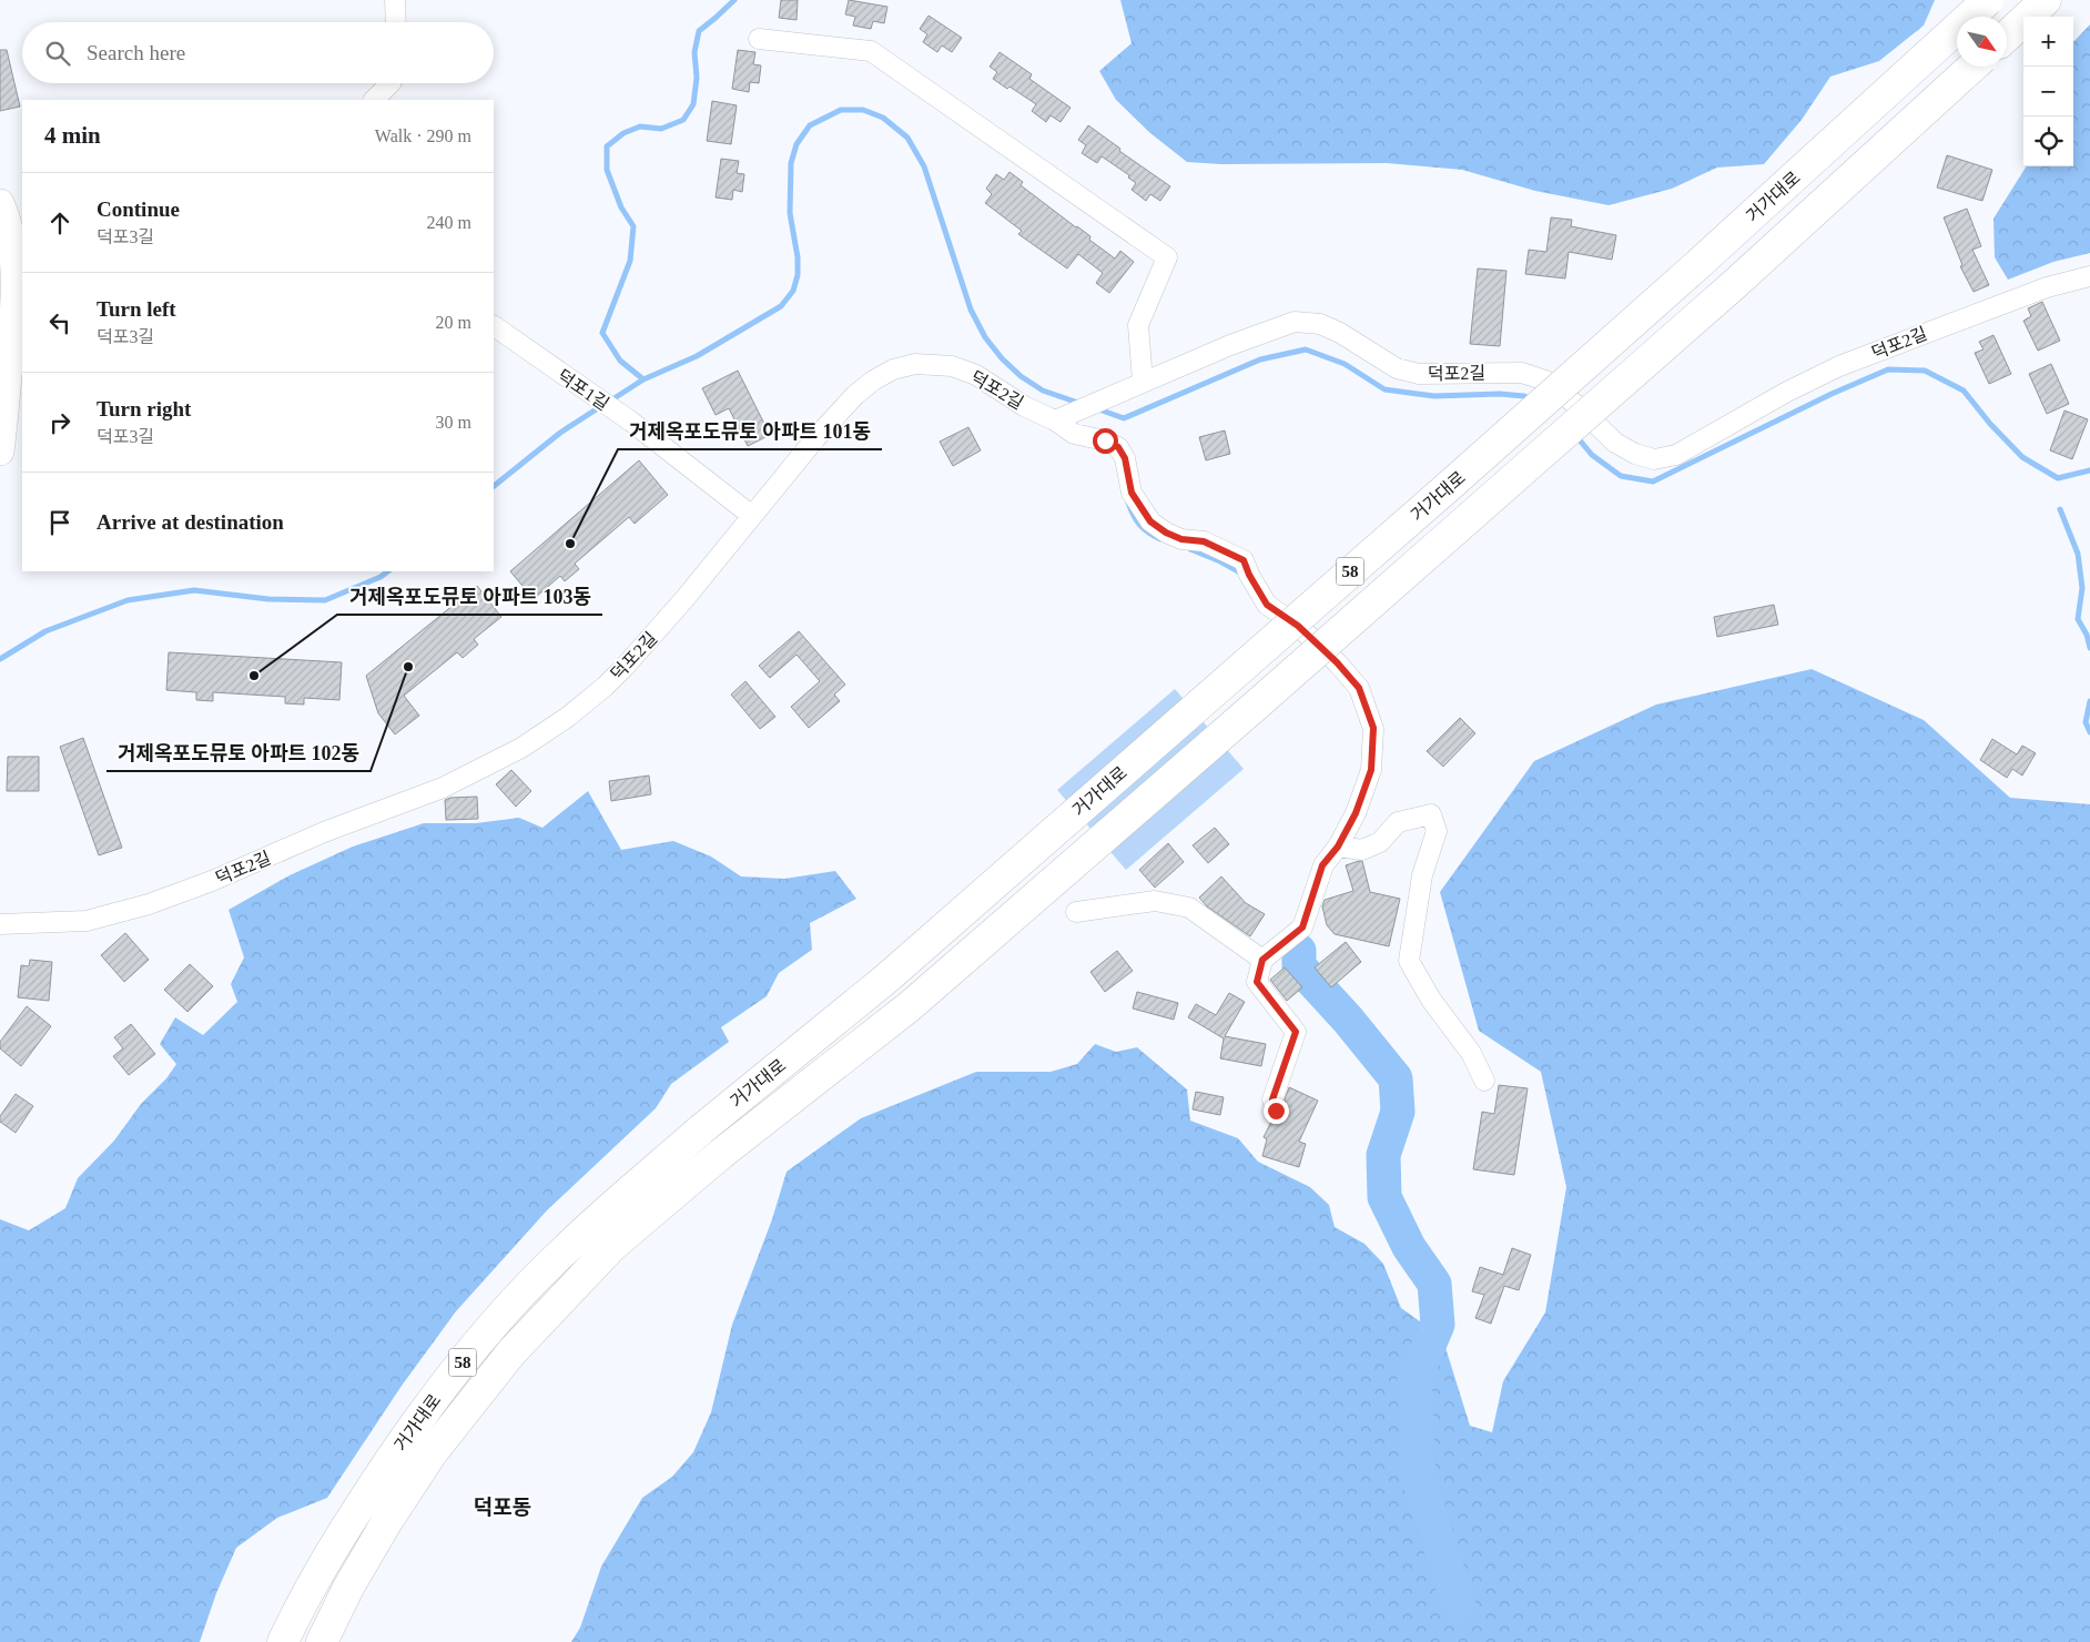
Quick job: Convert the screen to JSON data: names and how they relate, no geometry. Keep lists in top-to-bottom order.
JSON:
{
  "streets": {
    "highway": ["거가대로", "58"],
    "street": ["덕포2길", "덕포1길"]
  },
  "crossings": [
    ["덕포2길", "덕포1길"]
  ],
  "districts": ["덕포동"],
  "places": ["거제옥포도뮤토 아파트 101동", "거제옥포도뮤토 아파트 102동", "거제옥포도뮤토 아파트 103동"],
  "north": "bottom right",
  "page": {
    "map_buttons": ["+", "−"],
    "search": "Search here",
    "heading": ["4 min", "Walk · 290 m"],
    "list": [
      ["Continue", "덕포3길", "240 m"],
      ["Turn left", "덕포3길", "20 m"],
      ["Turn right", "덕포3길", "30 m"],
      "Arrive at destination"
    ]
  }
}
